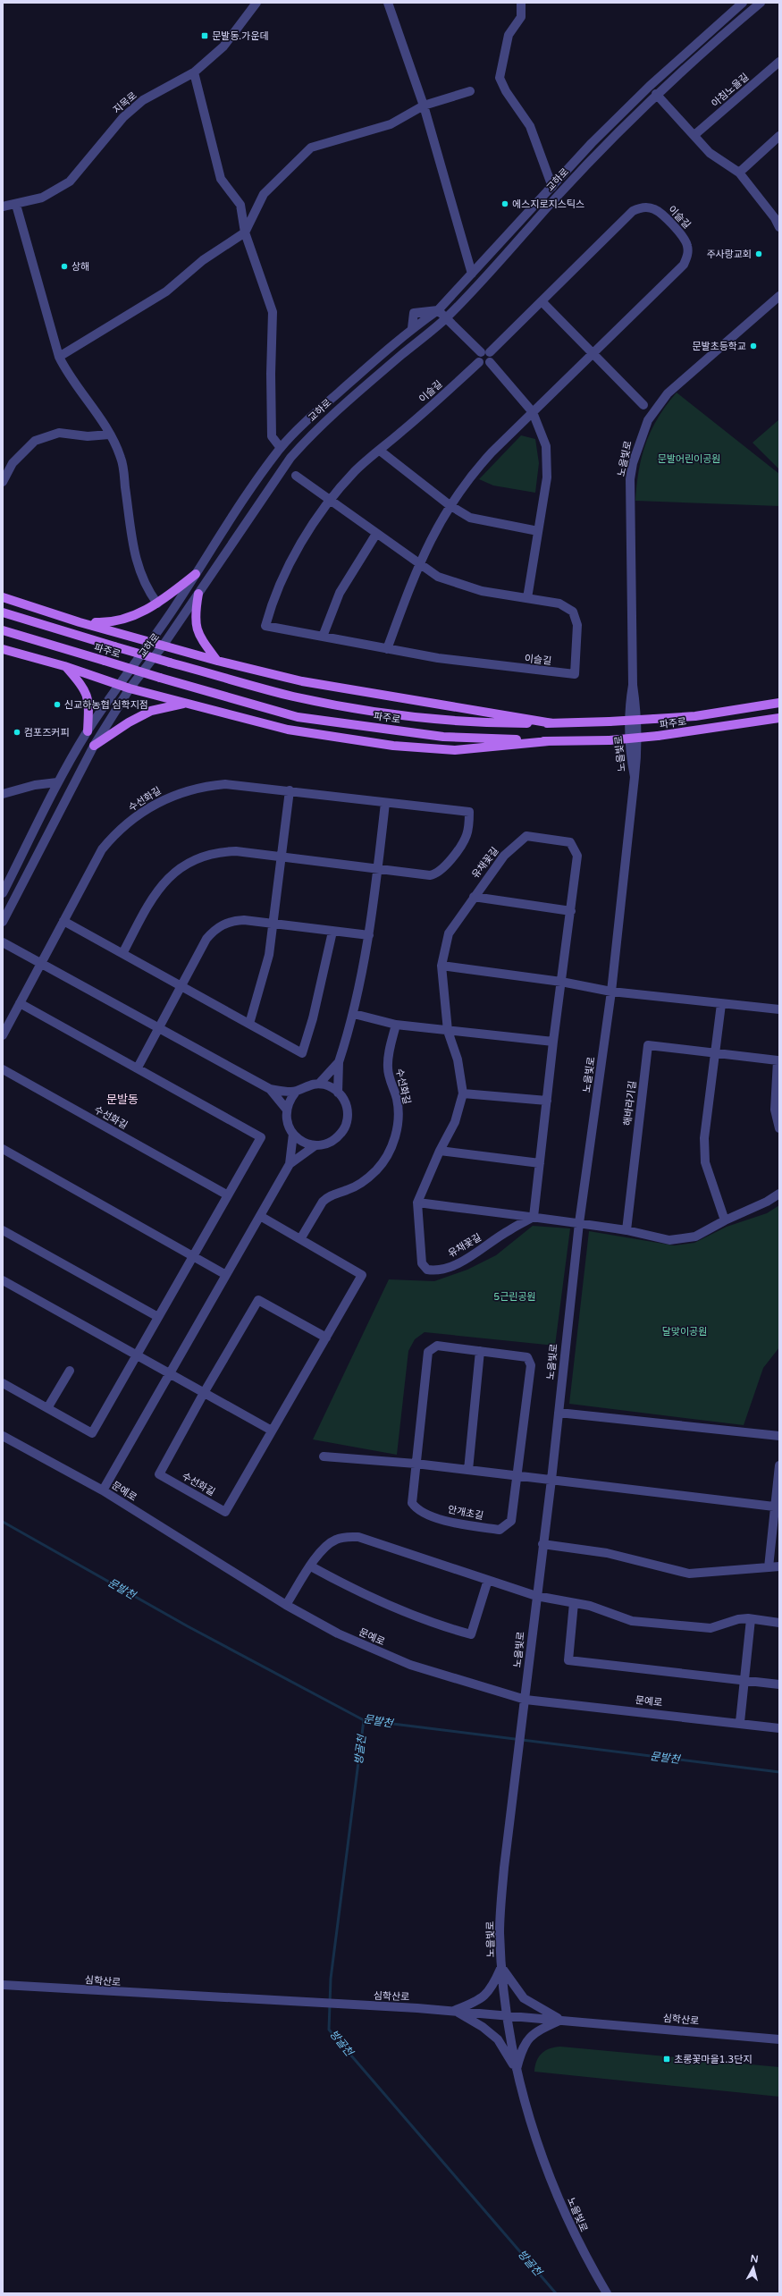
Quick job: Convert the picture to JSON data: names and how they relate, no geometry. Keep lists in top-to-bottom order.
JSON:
{
  "streets": {
    "main road": ["파주로"],
    "street": [
      "아침노을길",
      "지목로",
      "교하로",
      "이슬길",
      "노을빛로",
      "수선화길",
      "유채꽃길",
      "해바라기길",
      "문예로",
      "안개초길",
      "심학산로"
    ]
  },
  "crossings": [
    ["노을빛로", "문예로"],
    ["노을빛로", "심학산로"]
  ],
  "districts": ["문발동"],
  "water": ["문발천", "방골천"],
  "parks": ["문발어린이공원", "5근린공원", "달맞이공원"],
  "places": {
    "transit": ["문발동.가운데", "초롱꽃마을1.3단지"],
    "other": [
      "에스지로지스틱스",
      "주사랑교회",
      "상해",
      "문발초등학교",
      "신교하농협 심학지점",
      "컴포즈커피"
    ]
  },
  "north": "top"
}
